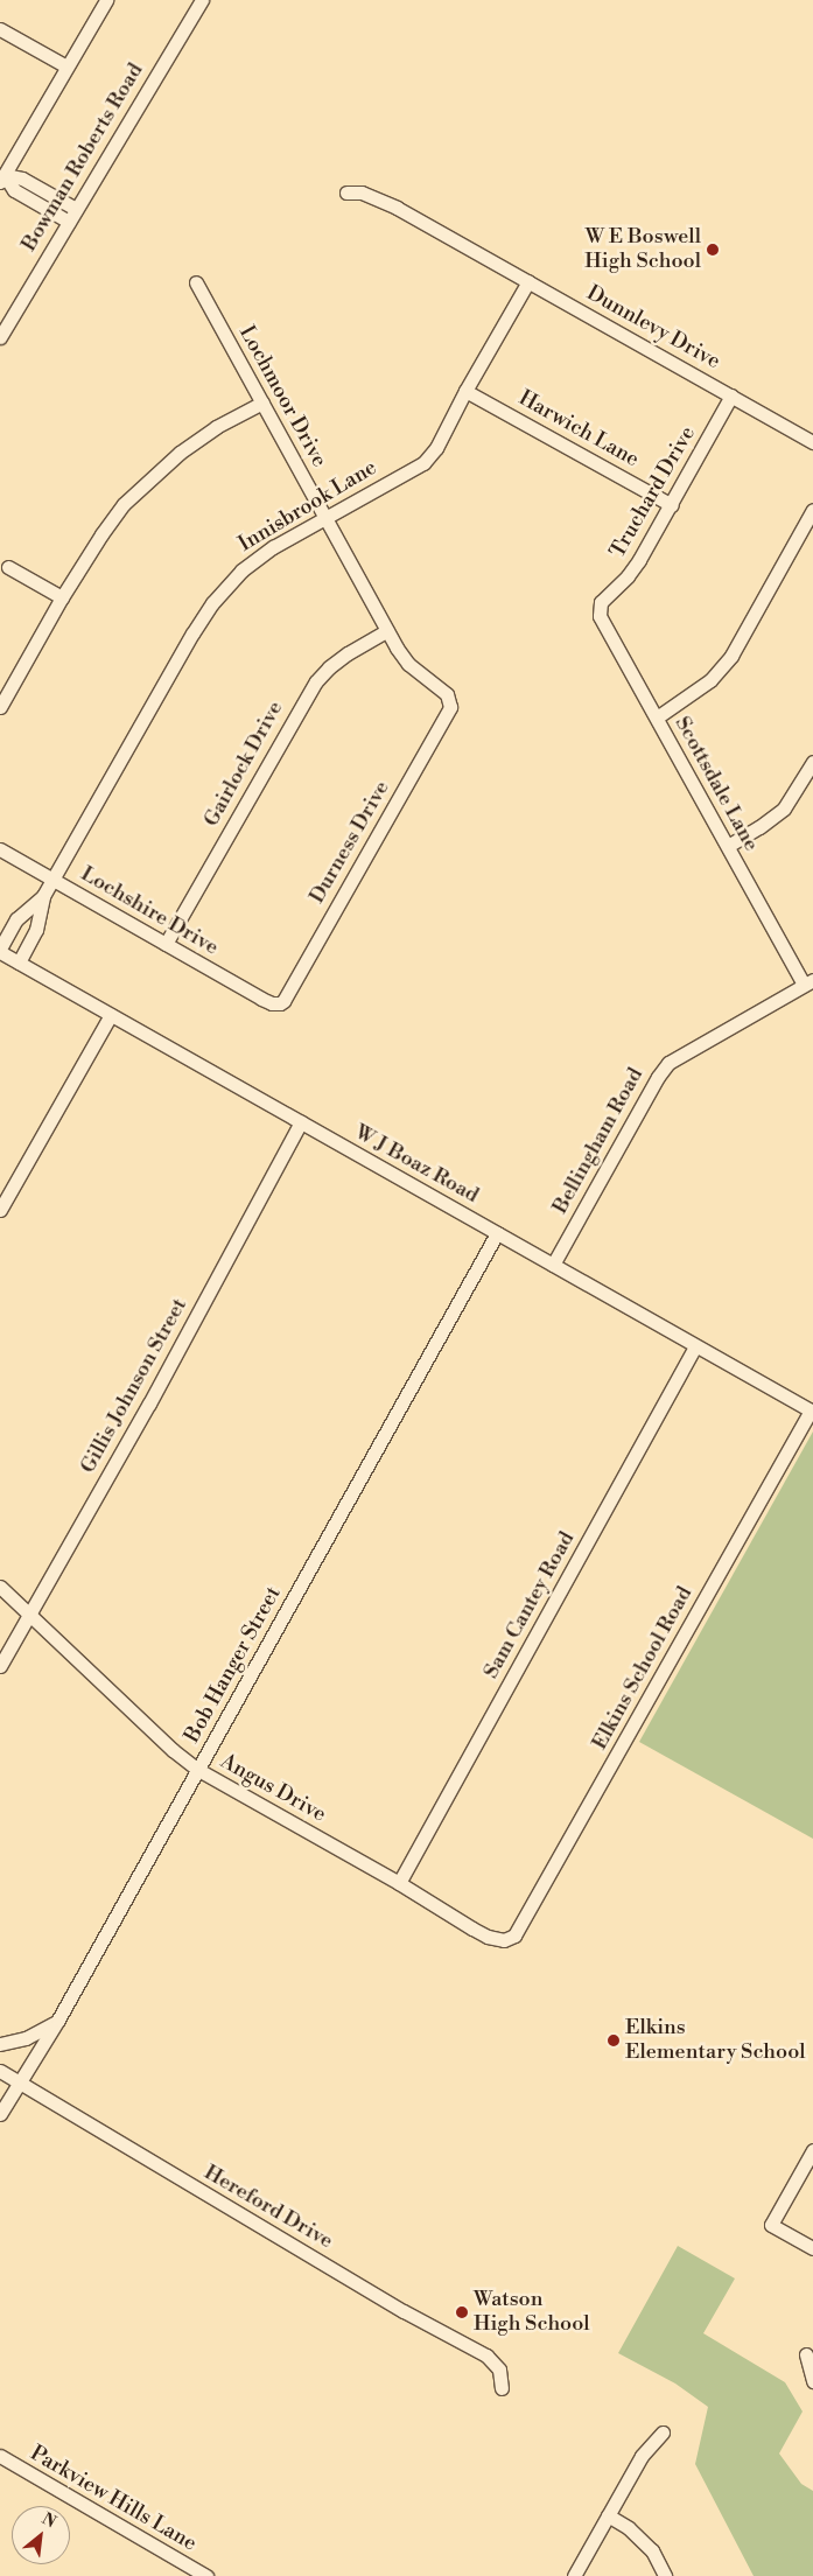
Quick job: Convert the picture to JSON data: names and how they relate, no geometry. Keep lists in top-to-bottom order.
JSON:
{
  "streets": {
    "street": [
      "Bowman Roberts Road",
      "Dunnlevy Drive",
      "Lochmoor Drive",
      "Harwich Lane",
      "Truchard Drive",
      "Innisbrook Lane",
      "Gairlock Drive",
      "Scottsdale Lane",
      "Durness Drive",
      "Lochshire Drive",
      "Bellingham Road",
      "W J Boaz Road",
      "Gillis Johnson Street",
      "Sam Cantey Road",
      "Bob Hanger Street",
      "Elkins School Road",
      "Angus Drive",
      "Hereford Drive",
      "Parkview Hills Lane"
    ]
  },
  "crossings": [
    ["Dunnlevy Drive", "Truchard Drive"],
    ["Dunnlevy Drive", "Innisbrook Lane"],
    ["Lochmoor Drive", "Innisbrook Lane"],
    ["Lochmoor Drive", "Gairlock Drive"],
    ["Lochmoor Drive", "Durness Drive"],
    ["Harwich Lane", "Truchard Drive"],
    ["Harwich Lane", "Innisbrook Lane"],
    ["Truchard Drive", "Scottsdale Lane"],
    ["Innisbrook Lane", "Lochshire Drive"],
    ["Innisbrook Lane", "W J Boaz Road"],
    ["Gairlock Drive", "Lochshire Drive"],
    ["Scottsdale Lane", "Bellingham Road"],
    ["Durness Drive", "Lochshire Drive"],
    ["Bellingham Road", "W J Boaz Road"],
    ["W J Boaz Road", "Gillis Johnson Street"],
    ["W J Boaz Road", "Sam Cantey Road"],
    ["W J Boaz Road", "Bob Hanger Street"],
    ["W J Boaz Road", "Elkins School Road"],
    ["Gillis Johnson Street", "Angus Drive"],
    ["Sam Cantey Road", "Angus Drive"],
    ["Bob Hanger Street", "Angus Drive"],
    ["Bob Hanger Street", "Hereford Drive"],
    ["Elkins School Road", "Angus Drive"]
  ],
  "places": ["W E Boswell High School", "Elkins Elementary School", "Watson High School"],
  "north": "top right"
}
